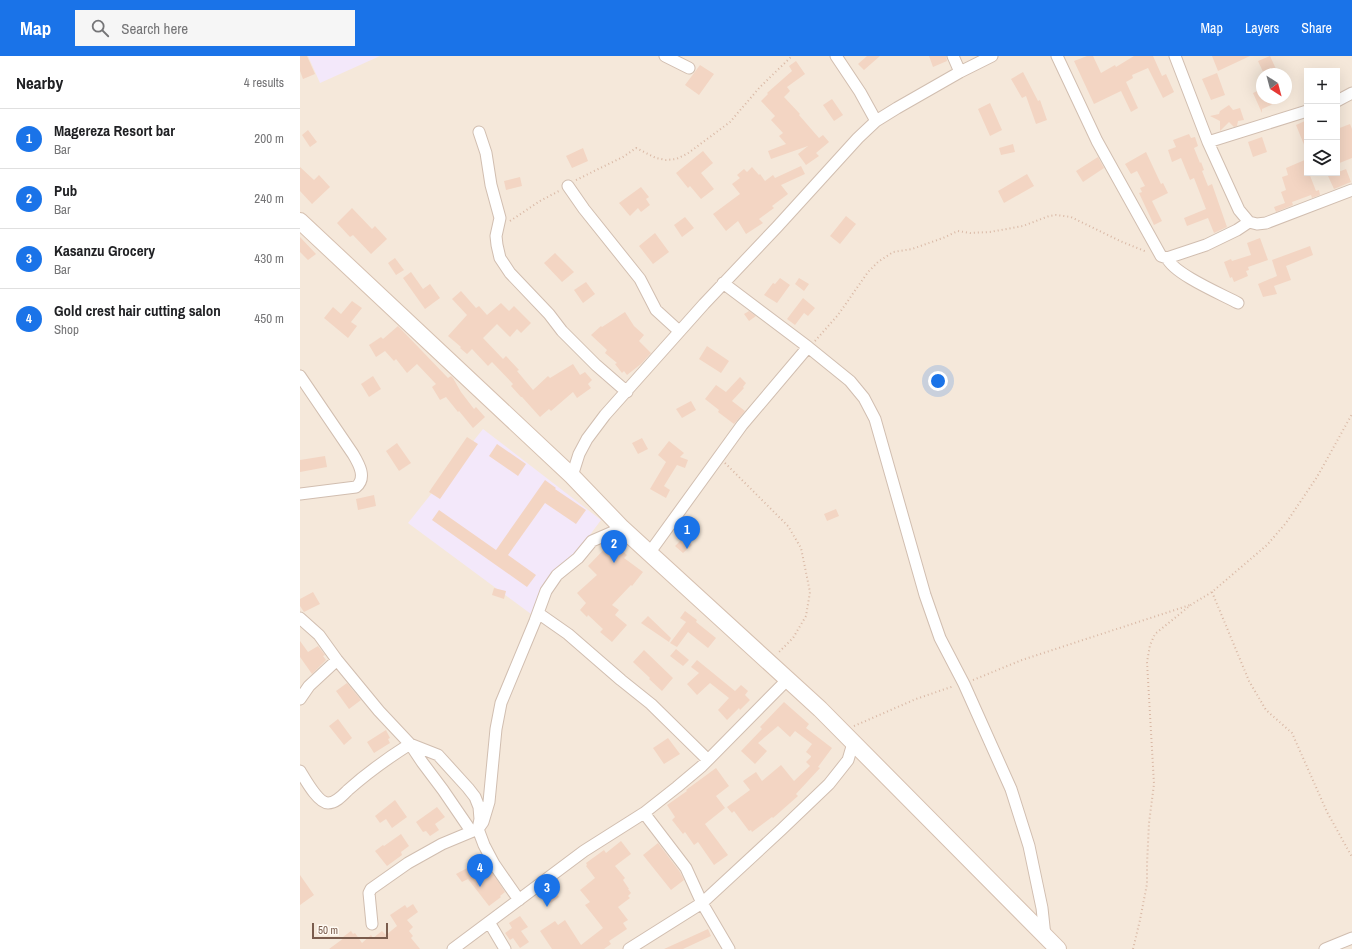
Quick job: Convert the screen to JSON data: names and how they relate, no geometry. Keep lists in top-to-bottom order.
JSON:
{
  "scale_bar": "50 m",
  "north": "bottom right",
  "page": {
    "header": "Map",
    "search": "Search here",
    "nav": ["Map", "Layers", "Share"],
    "heading": ["Nearby", "4 results"],
    "map_buttons": ["+", "−"],
    "list": [
      {
        "mark": "1",
        "name": "Magereza Resort bar",
        "note": "Bar",
        "value": "200 m"
      },
      {
        "mark": "2",
        "name": "Pub",
        "note": "Bar",
        "value": "240 m"
      },
      {
        "mark": "3",
        "name": "Kasanzu Grocery",
        "note": "Bar",
        "value": "430 m"
      },
      {
        "mark": "4",
        "name": "Gold crest hair cutting salon",
        "note": "Shop",
        "value": "450 m"
      }
    ],
    "pins": [
      "1",
      "2",
      "4",
      "3"
    ],
    "scale": "50 m"
  }
}
